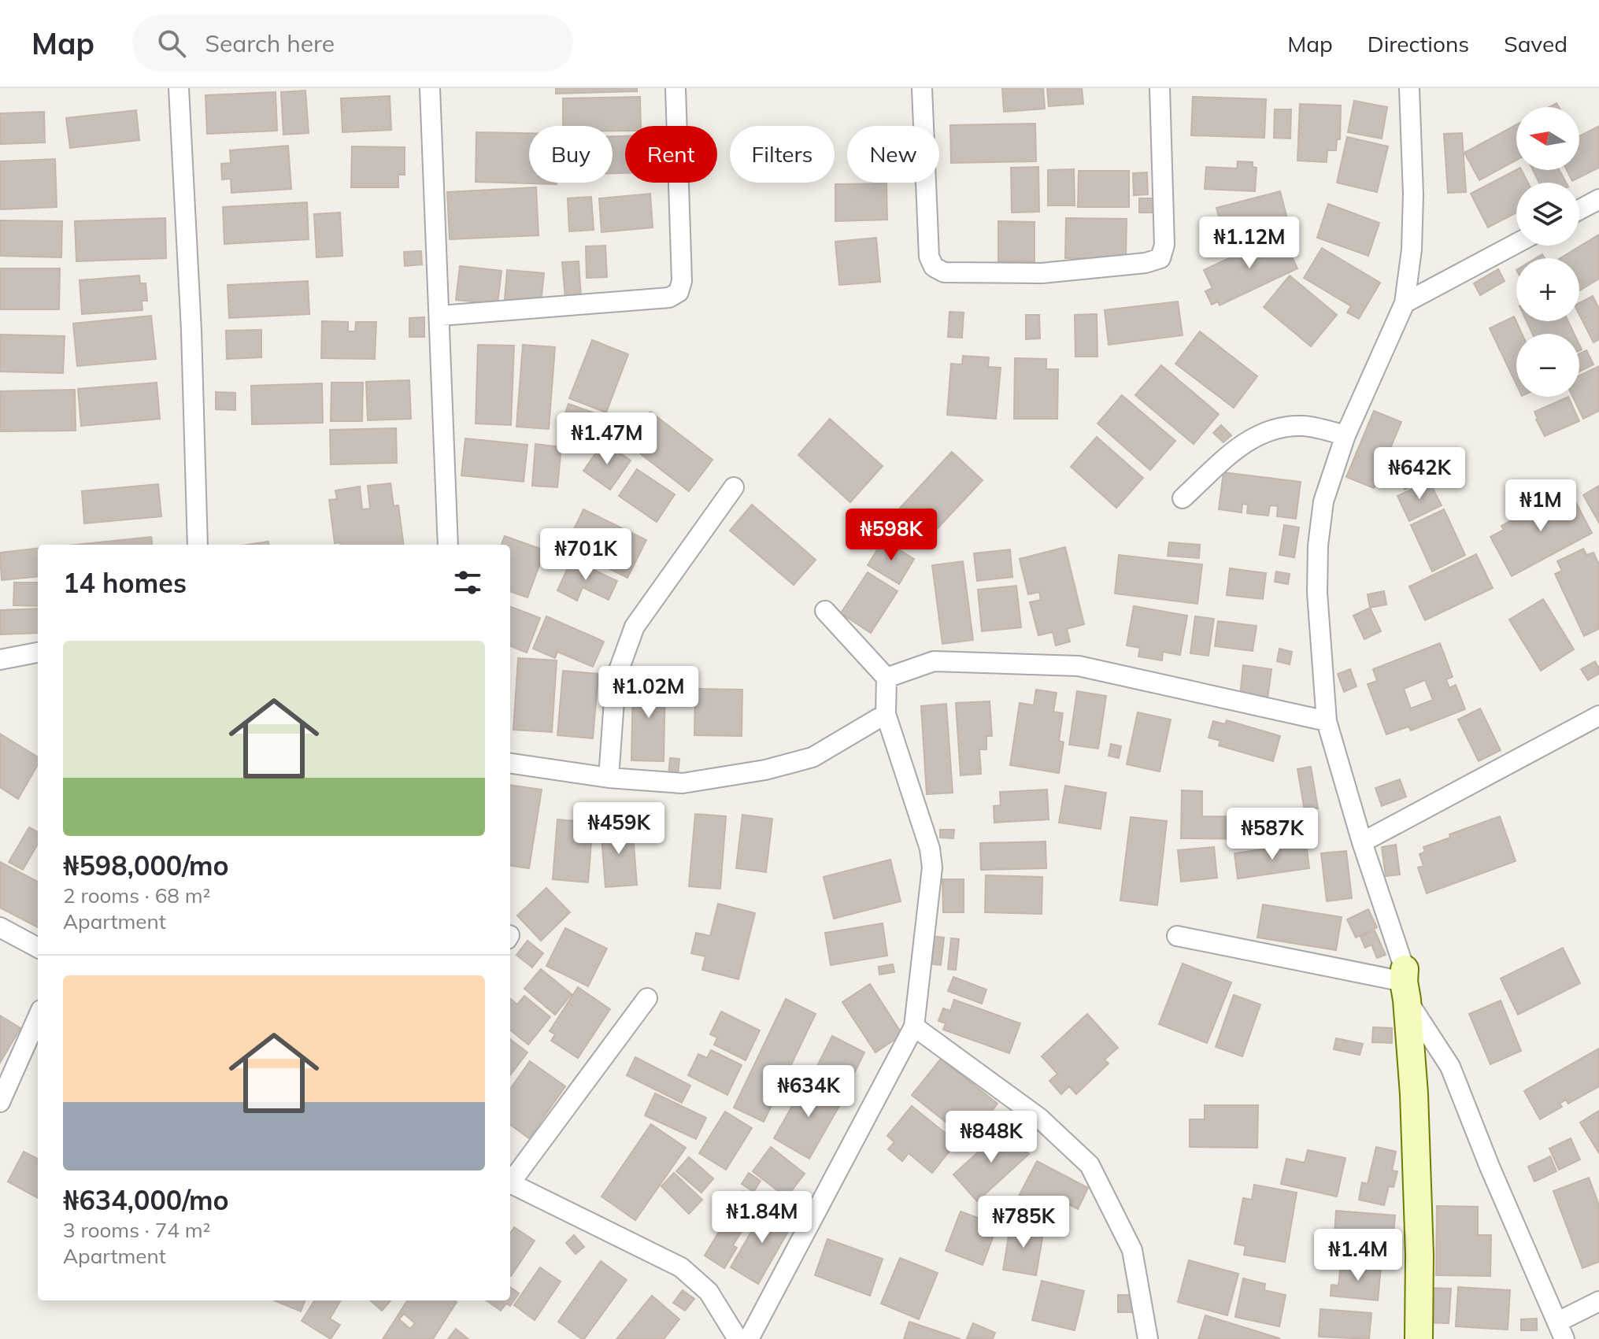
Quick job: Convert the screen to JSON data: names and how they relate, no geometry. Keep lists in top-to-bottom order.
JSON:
{
  "north": "left",
  "page": {
    "header": "Map",
    "search": "Search here",
    "nav": ["Map", "Directions", "Saved"],
    "map_buttons": ["+", "−"],
    "chip": [
      "Buy",
      "Rent",
      "Filters",
      "New"
    ],
    "price": [
      "₦1.12M",
      "₦1.47M",
      "₦642K",
      "₦1M",
      "₦598K",
      "₦701K",
      "₦1.02M",
      "₦459K",
      "₦587K",
      "₦634K",
      "₦848K",
      "₦1.84M",
      "₦785K",
      "₦1.4M"
    ],
    "heading": "14 homes",
    "list": [
      {
        "name": "₦598,000/mo",
        "note": "2 rooms · 68 m² · Apartment"
      },
      {
        "name": "₦634,000/mo",
        "note": "3 rooms · 74 m² · Apartment"
      }
    ]
  }
}
